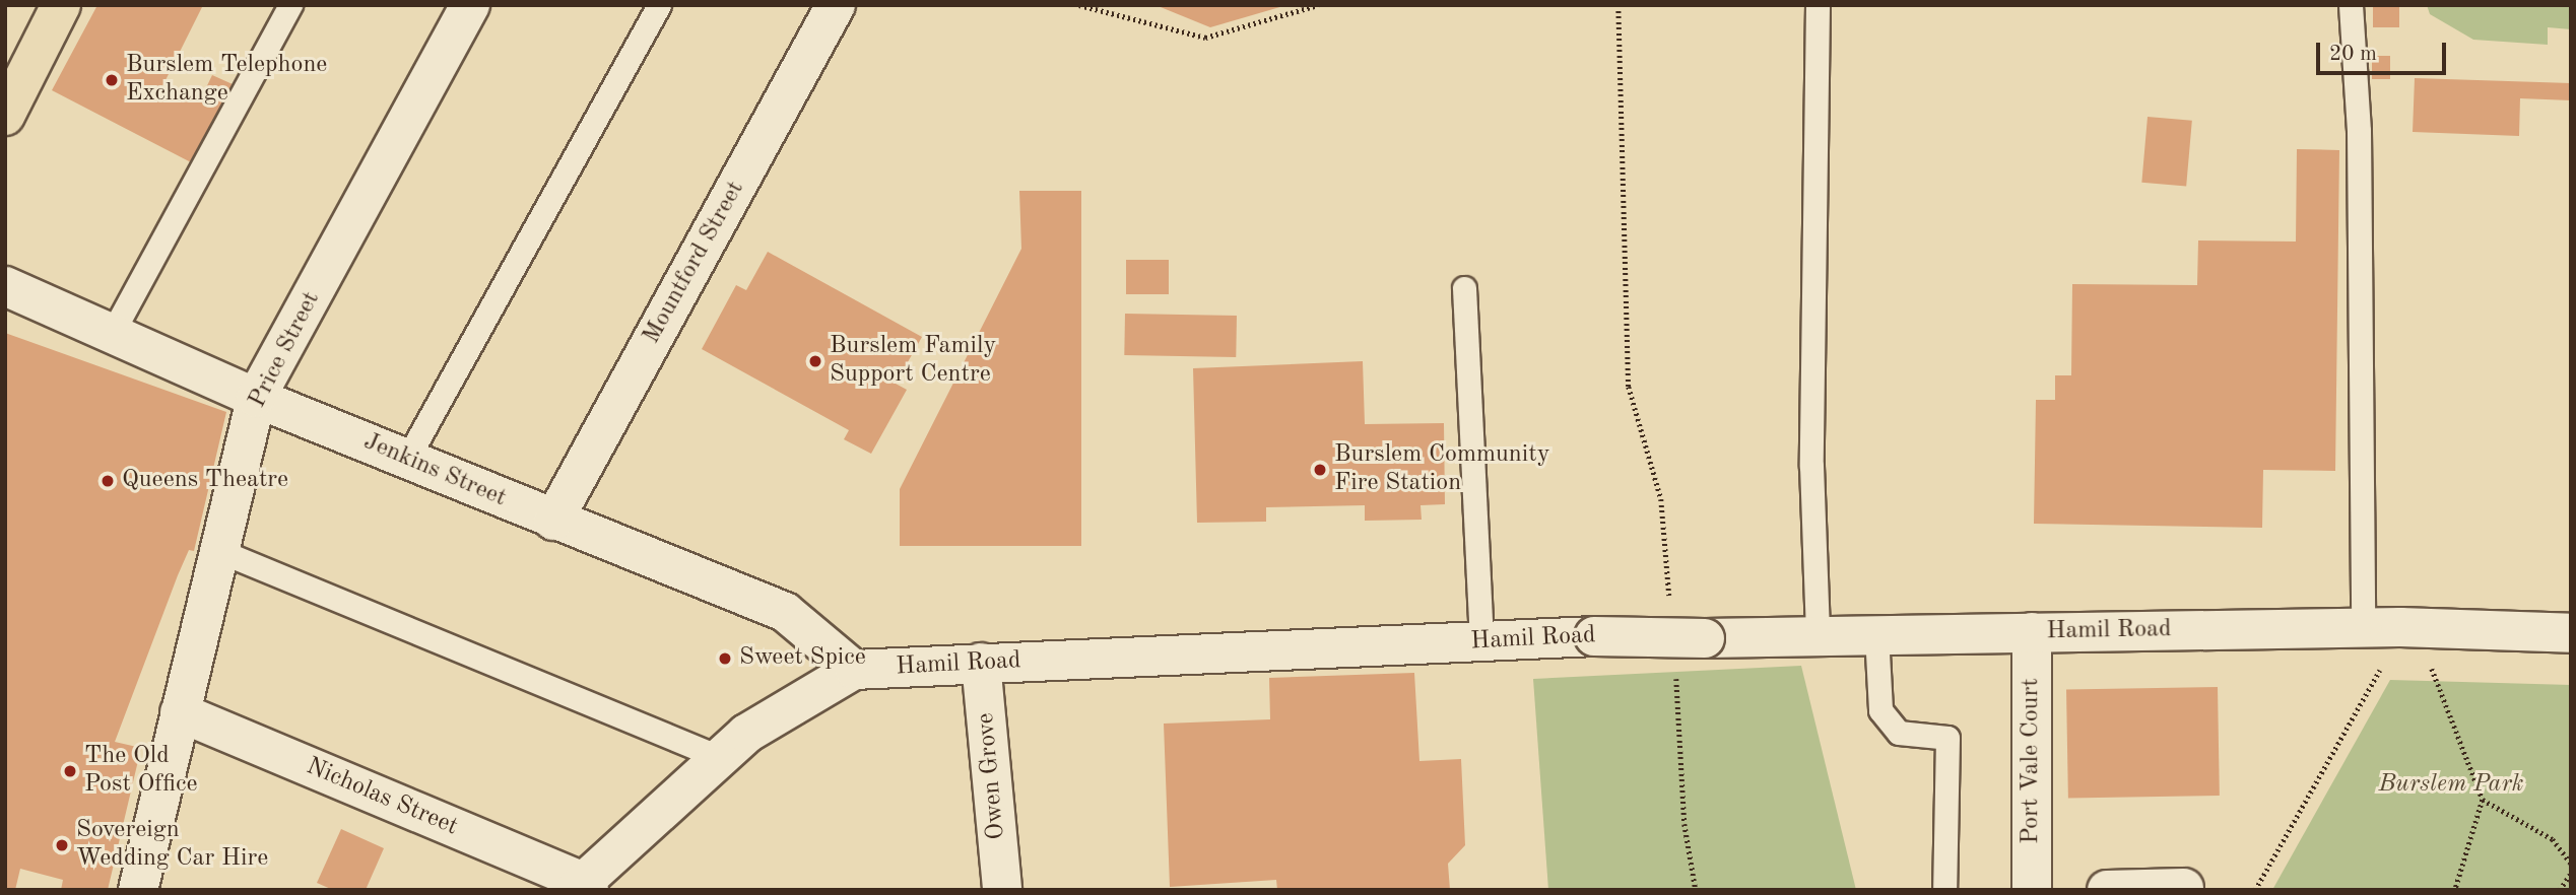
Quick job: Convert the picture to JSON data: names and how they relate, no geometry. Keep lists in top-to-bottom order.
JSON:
{
  "streets": {
    "street": [
      "Mountford Street",
      "Price Street",
      "Jenkins Street",
      "Hamil Road",
      "Port Vale Court",
      "Owen Grove",
      "Nicholas Street"
    ]
  },
  "crossings": [
    ["Mountford Street", "Jenkins Street"],
    ["Price Street", "Jenkins Street"],
    ["Price Street", "Nicholas Street"],
    ["Jenkins Street", "Hamil Road"],
    ["Hamil Road", "Port Vale Court"],
    ["Hamil Road", "Owen Grove"],
    ["Hamil Road", "Nicholas Street"]
  ],
  "parks": ["Burslem Park"],
  "places": [
    "Burslem Telephone Exchange",
    "Burslem Family Support Centre",
    "Burslem Community Fire Station",
    "Queens Theatre",
    "Sweet Spice",
    "The Old Post Office",
    "Sovereign Wedding Car Hire"
  ],
  "scale_bar": "20 m"
}
